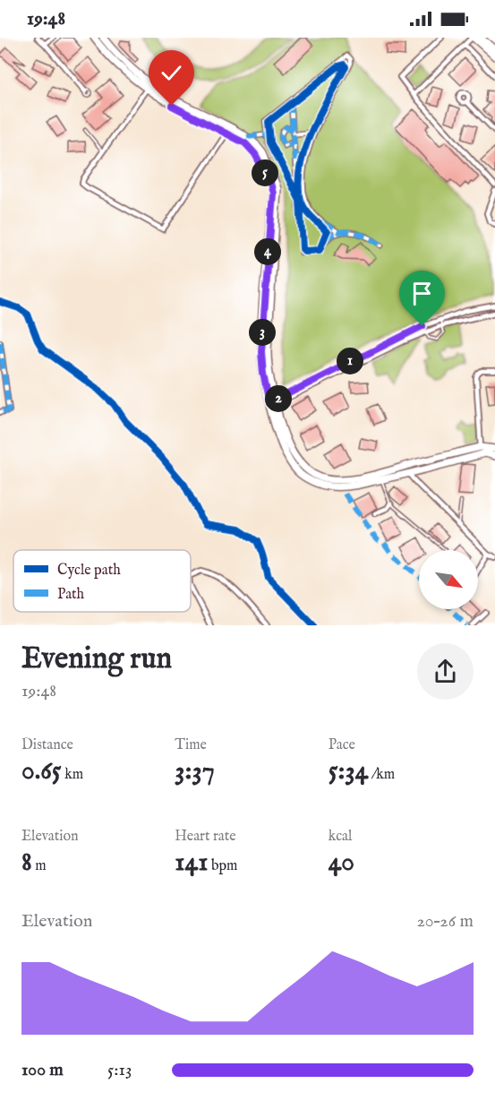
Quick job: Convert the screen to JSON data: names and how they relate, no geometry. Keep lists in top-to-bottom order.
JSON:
{
  "legend": ["Cycle path", "Path"],
  "north": "bottom right",
  "page": {
    "status": "19:48",
    "pins": [
      "5",
      "4",
      "3",
      "1",
      "2"
    ],
    "heading": ["Evening run", "19:48"],
    "stats": [
      ["Distance", "0.65 km"],
      ["Time", "3:37"],
      ["Pace", "5:34 /km"],
      ["Elevation", "8 m"],
      ["Heart rate", "141 bpm"],
      ["kcal", "40"]
    ],
    "chart": ["Elevation", "20–26 m"],
    "list": [
      {
        "name": "100 m",
        "note": "5:13"
      }
    ]
  }
}
